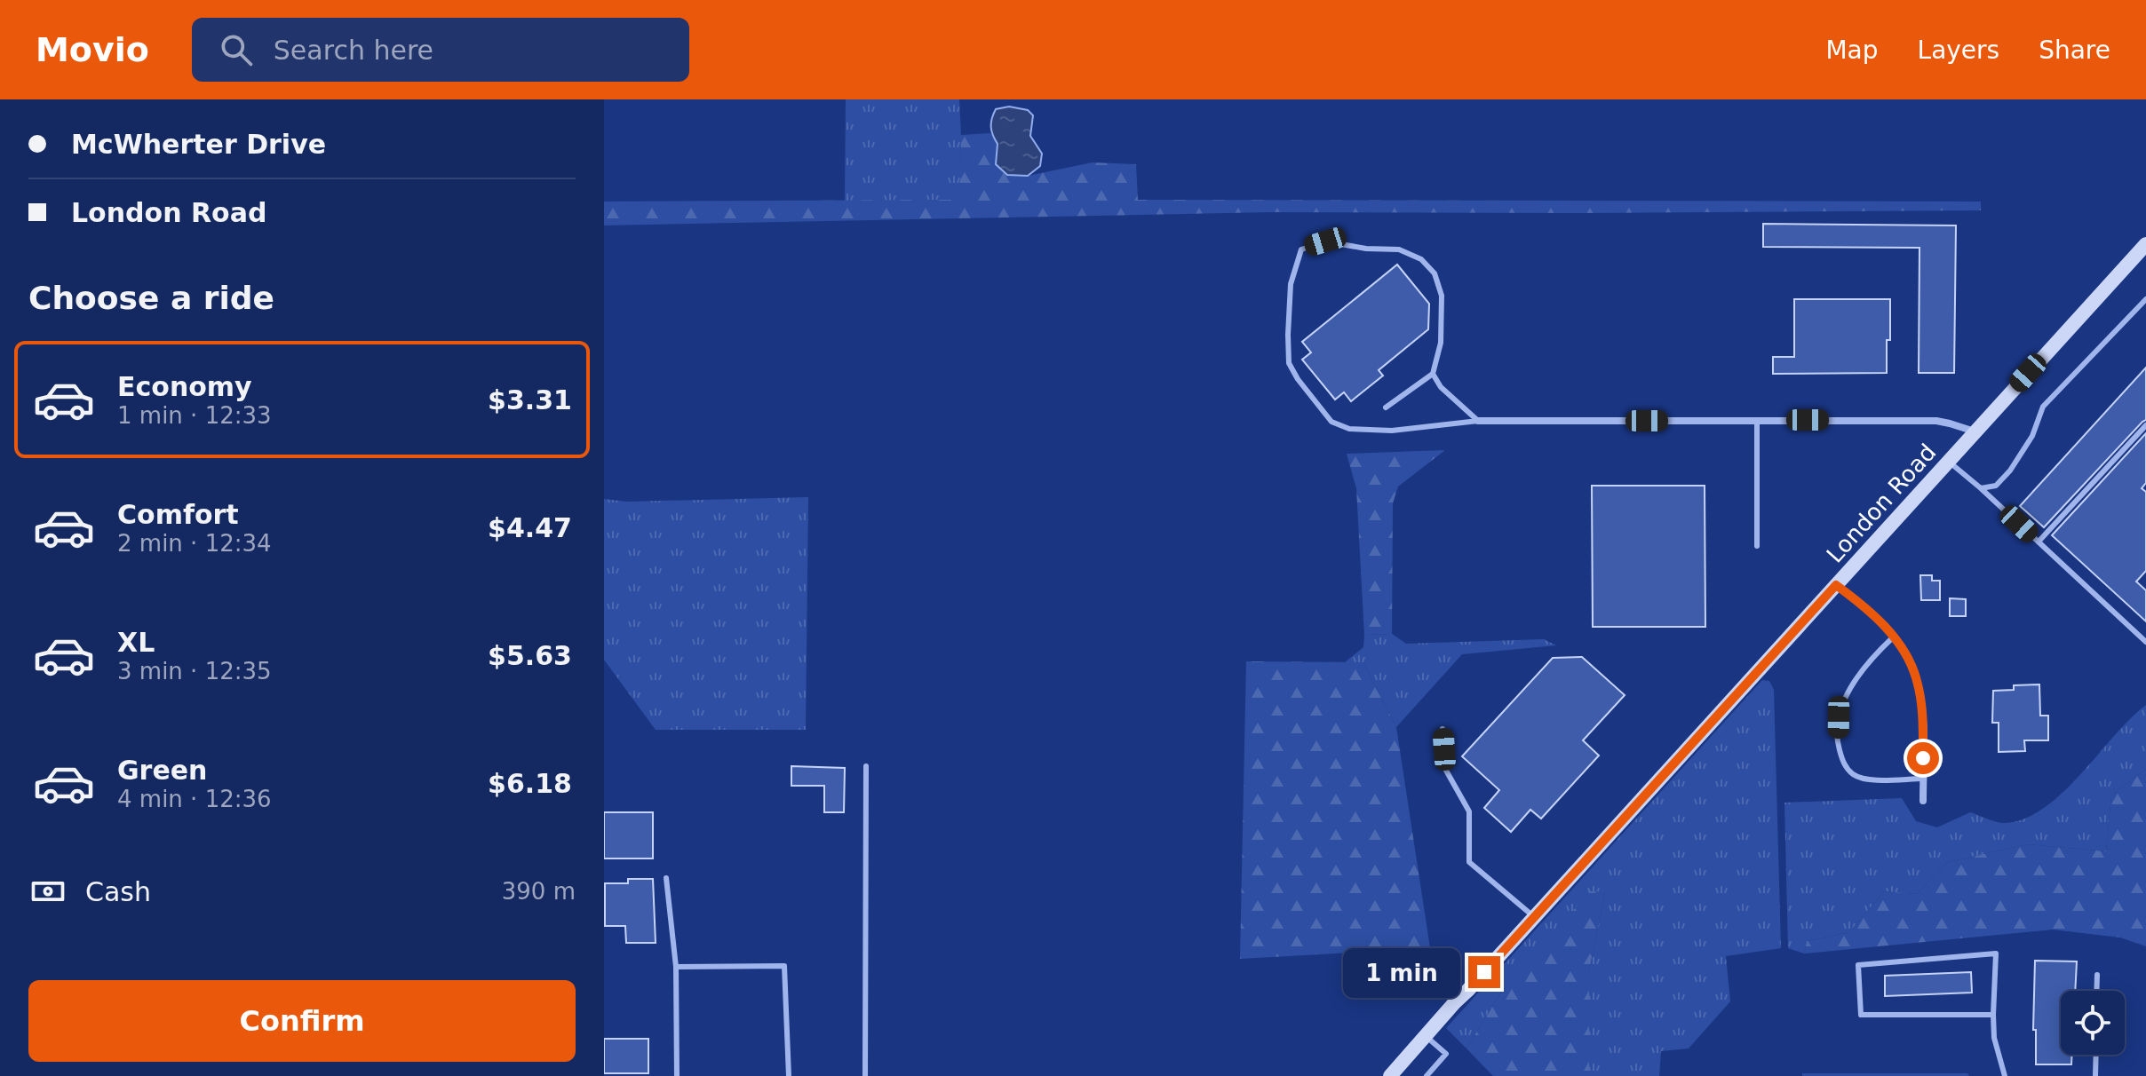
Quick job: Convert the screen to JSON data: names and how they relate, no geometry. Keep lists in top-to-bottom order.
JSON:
{
  "streets": {
    "street": ["London Road"]
  },
  "page": {
    "header": "Movio",
    "search": "Search here",
    "nav": ["Map", "Layers", "Share"],
    "banner": ["McWherter Drive", "London Road"],
    "heading": "Choose a ride",
    "list": [
      {
        "name": "Economy",
        "note": "1 min · 12:33",
        "value": "$3.31"
      },
      {
        "name": "Comfort",
        "note": "2 min · 12:34",
        "value": "$4.47"
      },
      {
        "name": "XL",
        "note": "3 min · 12:35",
        "value": "$5.63"
      },
      {
        "name": "Green",
        "note": "4 min · 12:36",
        "value": "$6.18"
      }
    ],
    "pay": ["Cash", "390 m"],
    "bubble": "1 min",
    "buttons": "Confirm"
  }
}
